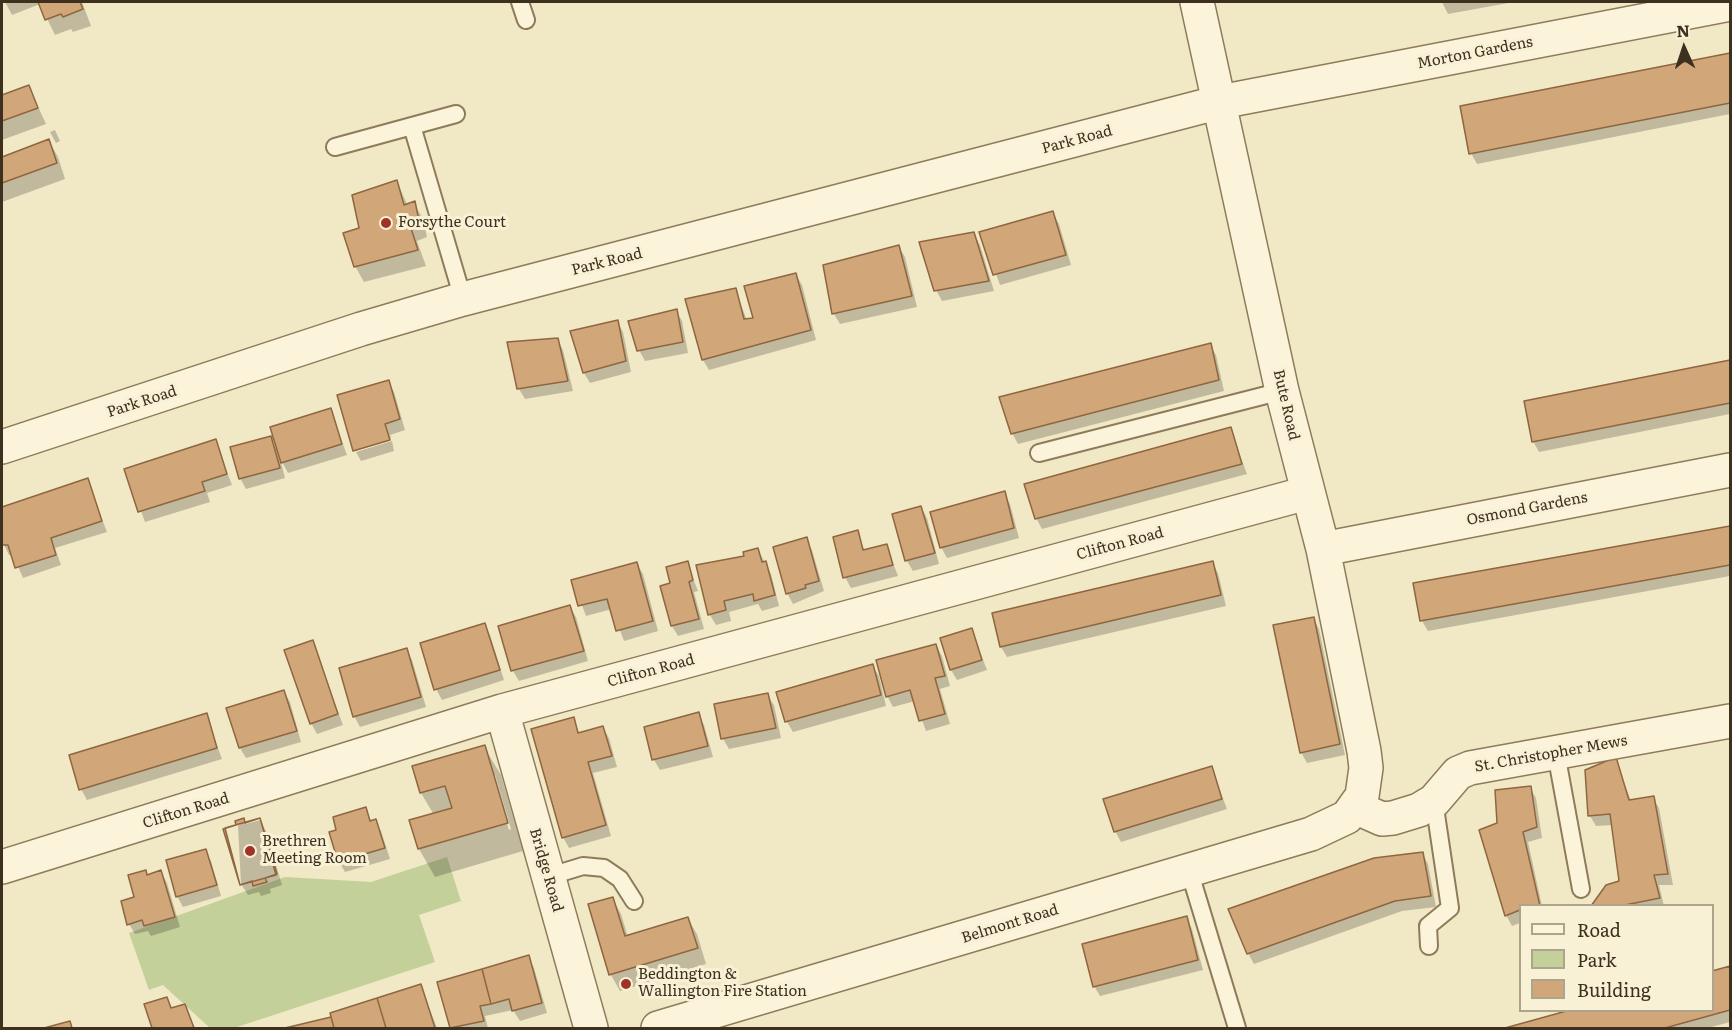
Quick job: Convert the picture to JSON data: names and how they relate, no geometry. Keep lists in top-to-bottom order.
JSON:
{
  "streets": {
    "street": [
      "Morton Gardens",
      "Park Road",
      "Bute Road",
      "Osmond Gardens",
      "Clifton Road",
      "St. Christopher Mews",
      "Bridge Road",
      "Belmont Road"
    ]
  },
  "crossings": [
    ["Morton Gardens", "Park Road"],
    ["Morton Gardens", "Bute Road"],
    ["Park Road", "Bute Road"],
    ["Bute Road", "Osmond Gardens"],
    ["Bute Road", "Clifton Road"],
    ["Bute Road", "St. Christopher Mews"],
    ["Bute Road", "Belmont Road"],
    ["Clifton Road", "Bridge Road"],
    ["St. Christopher Mews", "Belmont Road"]
  ],
  "places": ["Forsythe Court", "Brethren Meeting Room", "Beddington & Wallington Fire Station"],
  "legend": ["Road", "Park", "Building"],
  "north": "top"
}
